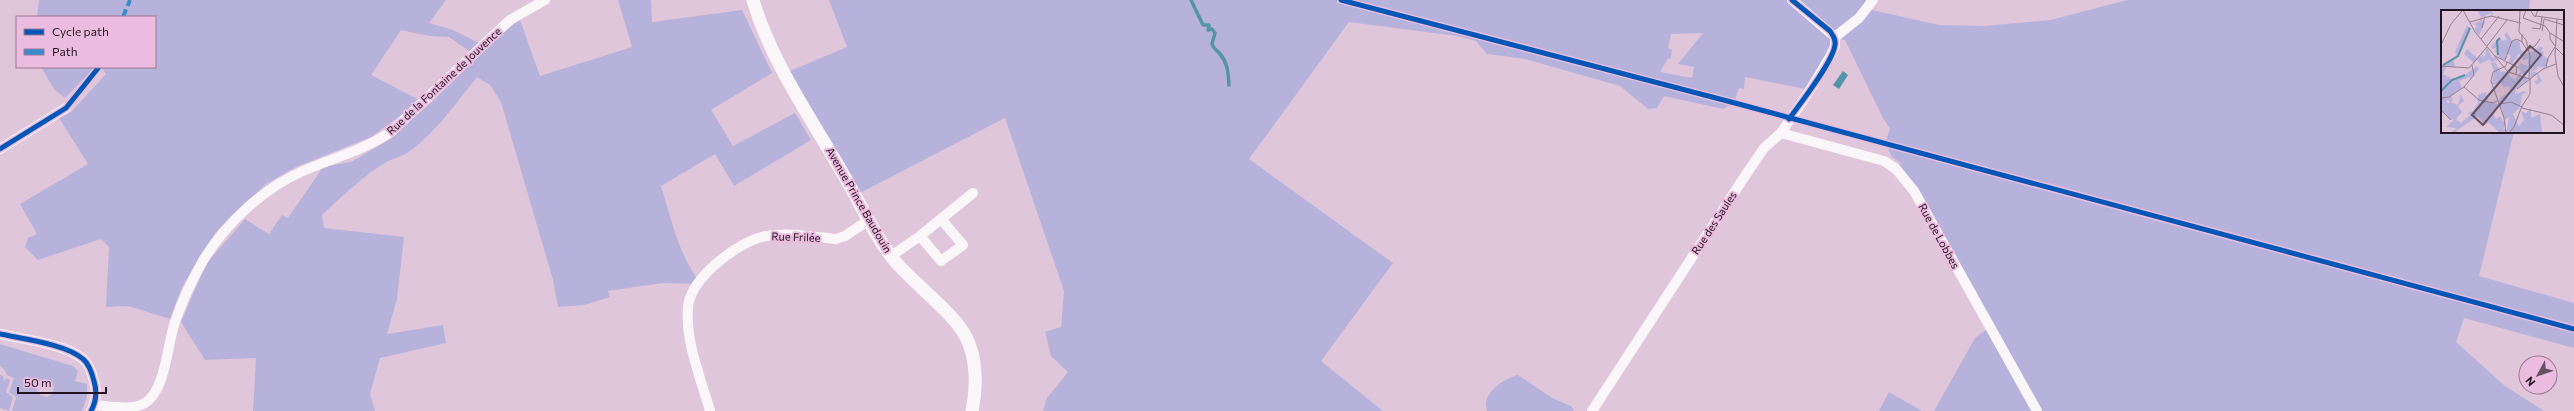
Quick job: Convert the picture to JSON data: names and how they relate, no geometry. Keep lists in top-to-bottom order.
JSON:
{
  "streets": {
    "street": [
      "Rue de la Fontaine de Jouvence",
      "Avenue Prince Baudouin",
      "Rue des Saules",
      "Rue de Lobbes",
      "Rue Frilée"
    ]
  },
  "crossings": [
    ["Avenue Prince Baudouin", "Rue Frilée"],
    ["Rue des Saules", "Rue de Lobbes"]
  ],
  "legend": ["Cycle path", "Path"],
  "scale_bar": "50 m",
  "north": "bottom left"
}
